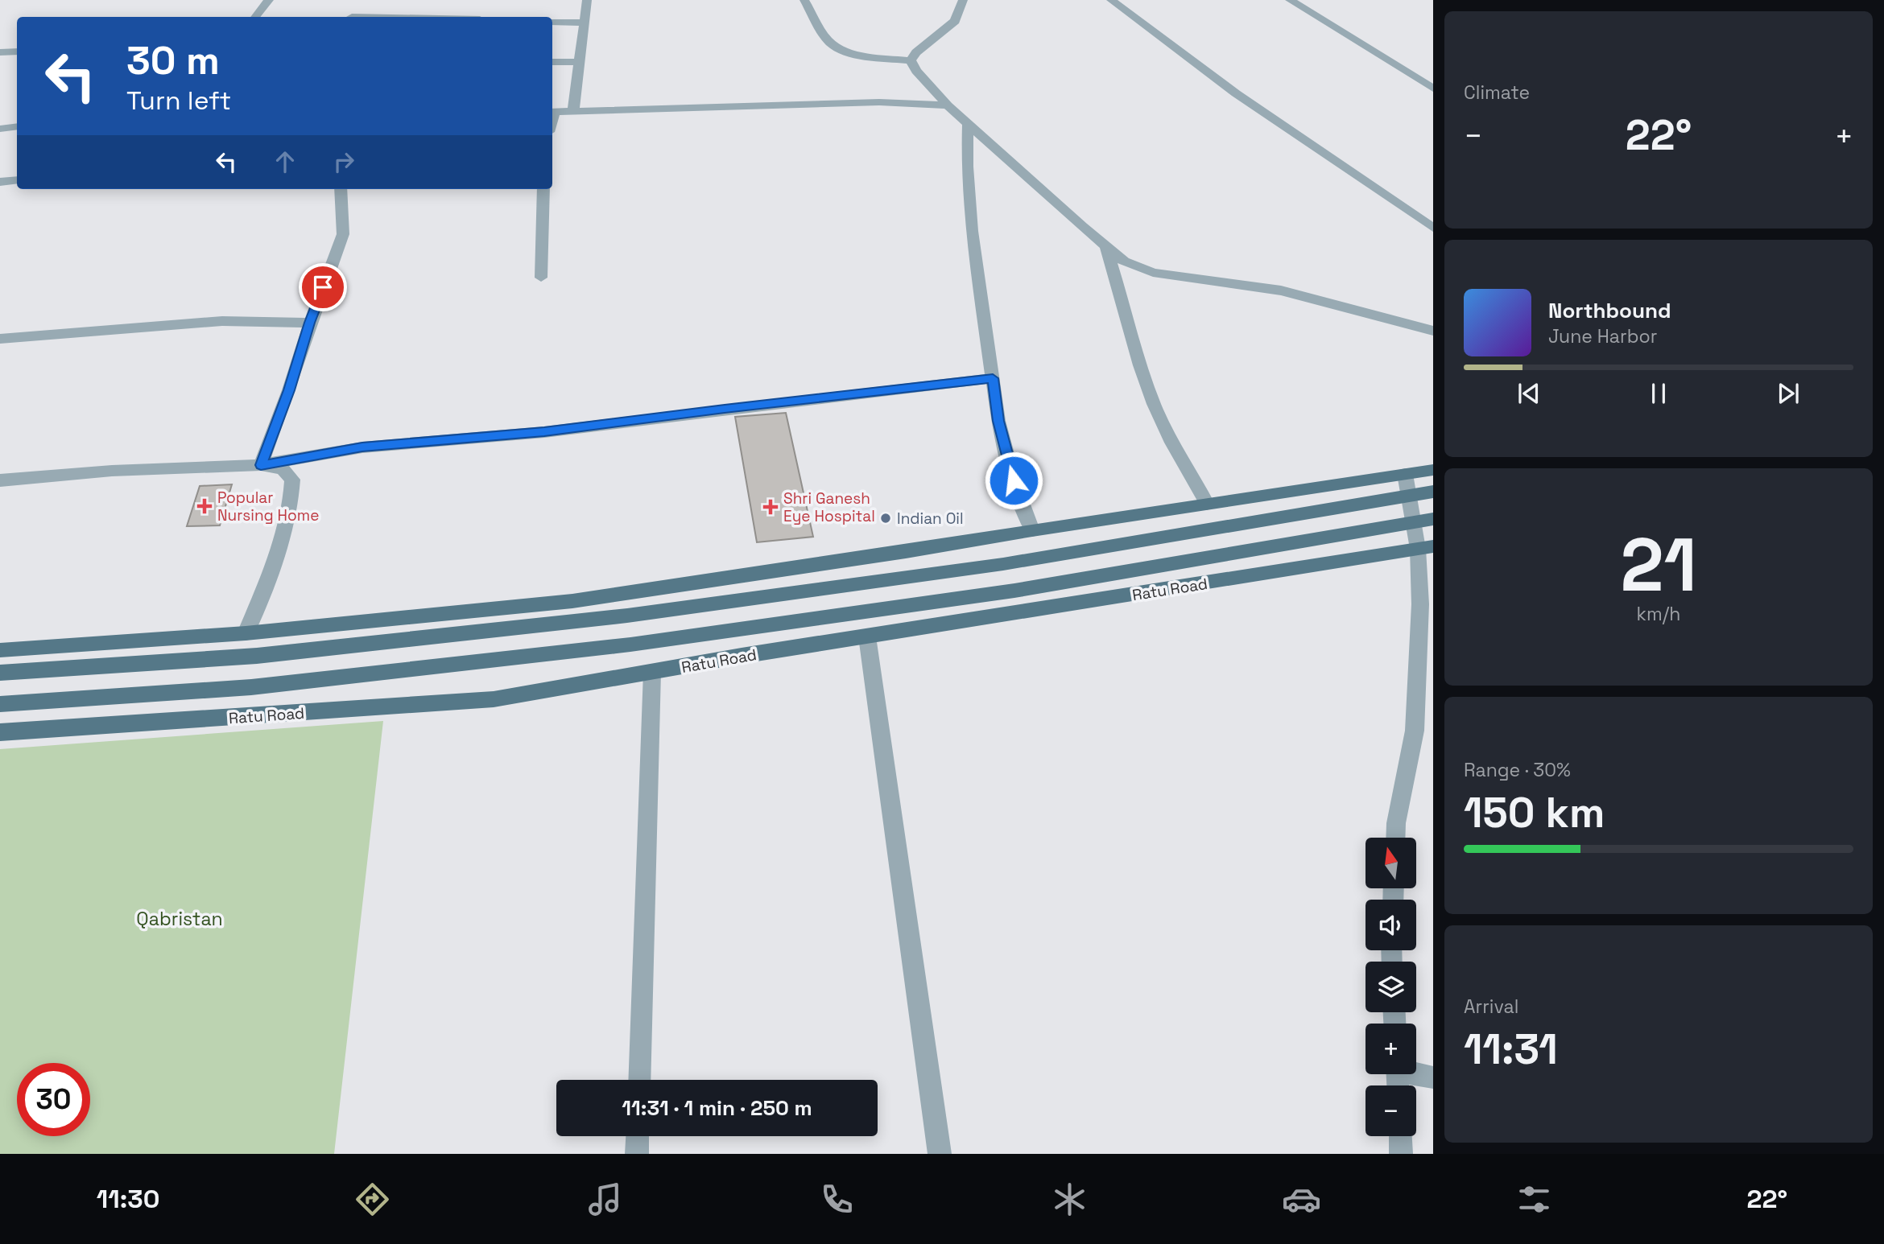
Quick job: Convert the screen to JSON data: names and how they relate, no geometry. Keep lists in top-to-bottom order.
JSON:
{
  "streets": {
    "main road": ["Ratu Road"]
  },
  "parks": ["Qabristan"],
  "places": {
    "health": ["Popular Nursing Home", "Shri Ganesh Eye Hospital"],
    "other": ["Indian Oil"]
  },
  "north": "top",
  "page": {
    "tile": [
      "Climate",
      ["21", "km/h"],
      ["Range · 30%", "150 km"],
      ["Arrival", "11:31"]
    ],
    "turn": ["30 m", "Turn left"],
    "heat": ["−", "22°", "+"],
    "song": ["Northbound", "June Harbor"],
    "map_buttons": ["+", "−"],
    "limit": "30",
    "trip": "11:31 · 1 min · 250 m",
    "tabs": ["11:30", "22°"]
  }
}
